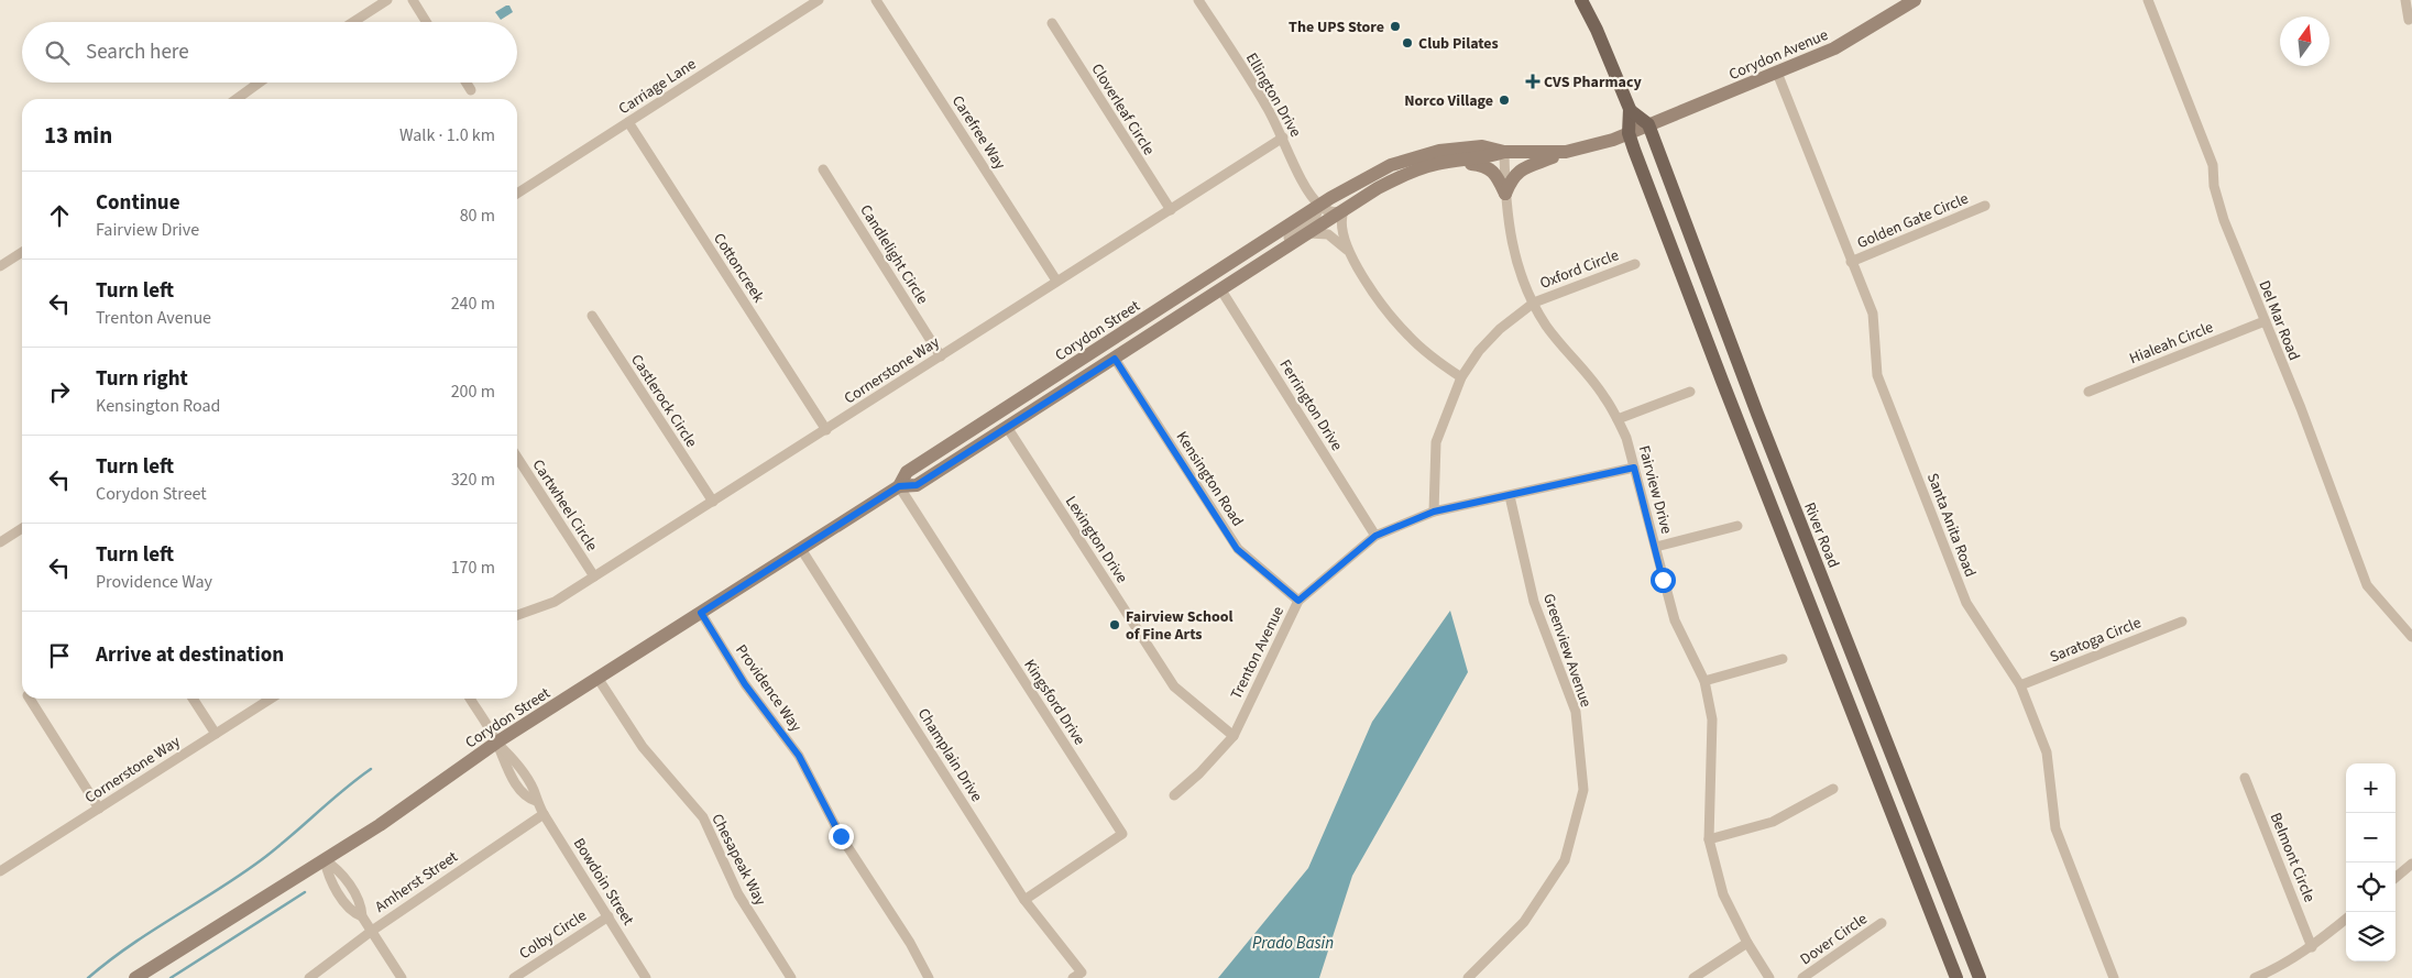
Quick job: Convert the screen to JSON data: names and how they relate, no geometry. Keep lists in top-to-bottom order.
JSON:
{
  "streets": {
    "main road": ["Corydon Avenue", "Corydon Street", "River Road"],
    "street": [
      "Carriage Lane",
      "Ellington Drive",
      "Cloverleaf Circle",
      "Carefree Way",
      "Golden Gate Circle",
      "Candlelight Circle",
      "Cottoncreek",
      "Oxford Circle",
      "Del Mar Road",
      "Hialeah Circle",
      "Cornerstone Way",
      "Castlerock Circle",
      "Ferrington Drive",
      "Kensington Road",
      "Fairview Drive",
      "Cartwheel Circle",
      "Santa Anita Road",
      "Lexington Drive",
      "Saratoga Circle",
      "Greenview Avenue",
      "Trenton Avenue",
      "Providence Way",
      "Kingsford Drive",
      "Champlain Drive",
      "Belmont Circle",
      "Chesapeak Way",
      "Amherst Street",
      "Bowdoin Street",
      "Colby Circle",
      "Dover Circle"
    ]
  },
  "crossings": [
    ["Corydon Avenue", "Corydon Street"],
    ["Corydon Avenue", "Santa Anita Road"],
    ["Corydon Avenue", "River Road"],
    ["Carriage Lane", "Cottoncreek"],
    ["Ellington Drive", "Corydon Street"],
    ["Ellington Drive", "Cornerstone Way"],
    ["Cloverleaf Circle", "Cornerstone Way"],
    ["Carefree Way", "Cornerstone Way"],
    ["Golden Gate Circle", "Santa Anita Road"],
    ["Candlelight Circle", "Cornerstone Way"],
    ["Cottoncreek", "Cornerstone Way"],
    ["Oxford Circle", "Fairview Drive"],
    ["Oxford Circle", "Trenton Avenue"],
    ["Del Mar Road", "Hialeah Circle"],
    ["Corydon Street", "Ferrington Drive"],
    ["Corydon Street", "Kensington Road"],
    ["Corydon Street", "Fairview Drive"],
    ["Corydon Street", "River Road"],
    ["Corydon Street", "Lexington Drive"],
    ["Corydon Street", "Providence Way"],
    ["Corydon Street", "Kingsford Drive"],
    ["Corydon Street", "Champlain Drive"],
    ["Corydon Street", "Chesapeak Way"],
    ["Corydon Street", "Bowdoin Street"],
    ["Cornerstone Way", "Castlerock Circle"],
    ["Cornerstone Way", "Cartwheel Circle"],
    ["Ferrington Drive", "Trenton Avenue"],
    ["Kensington Road", "Trenton Avenue"],
    ["Fairview Drive", "Trenton Avenue"],
    ["Santa Anita Road", "Saratoga Circle"],
    ["Lexington Drive", "Trenton Avenue"],
    ["Greenview Avenue", "Trenton Avenue"],
    ["Kingsford Drive", "Champlain Drive"],
    ["Amherst Street", "Bowdoin Street"],
    ["Bowdoin Street", "Colby Circle"]
  ],
  "water": ["Prado Basin"],
  "places": {
    "other": [
      "The UPS Store",
      "Club Pilates",
      "Norco Village",
      "Fairview School of Fine Arts"
    ],
    "health": ["CVS Pharmacy"]
  },
  "north": "top",
  "page": {
    "search": "Search here",
    "heading": ["13 min", "Walk · 1.0 km"],
    "list": [
      ["Continue", "Fairview Drive", "80 m"],
      ["Turn left", "Trenton Avenue", "240 m"],
      ["Turn right", "Kensington Road", "200 m"],
      ["Turn left", "Corydon Street", "320 m"],
      ["Turn left", "Providence Way", "170 m"],
      "Arrive at destination"
    ],
    "map_buttons": ["+", "−"]
  }
}
